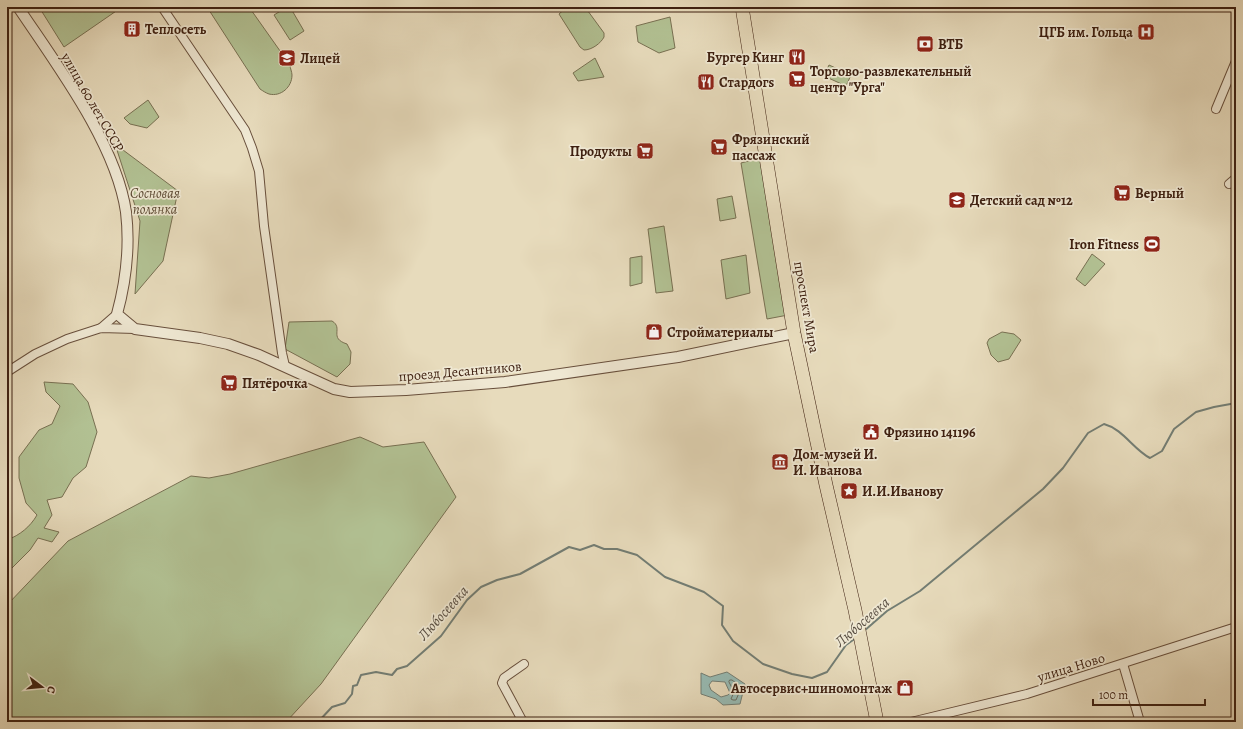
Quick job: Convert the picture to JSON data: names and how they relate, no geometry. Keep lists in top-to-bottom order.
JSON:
{
  "streets": {
    "main road": ["проспект Мира"],
    "street": ["улица 60 лет СССР", "проезд Десантников", "улица Ново"]
  },
  "crossings": [
    ["проспект Мира", "проезд Десантников"]
  ],
  "water": ["Любосеевка"],
  "parks": ["Сосновая полянка"],
  "places": {
    "building": ["Теплосеть"],
    "hospital": ["ЦГБ им. Гольца"],
    "bank": ["ВТБ"],
    "restaurant": ["Бургер Кинг", "Стардогs"],
    "school or university": ["Лицей", "Детский сад №12"],
    "supermarket": [
      "Торгово-развлекательный центр \"Урга\"",
      "Фрязинский пассаж",
      "Продукты",
      "Верный",
      "Пятёрочка"
    ],
    "sports": ["Iron Fitness"],
    "shop": ["Стройматериалы", "Автосервис+шиномонтаж"],
    "public building": ["Фрязино 141196"],
    "museum": ["Дом-музей И. И. Иванова"],
    "place": ["И.И.Иванову"]
  },
  "scale_bar": "100 m",
  "north": "right"
}
